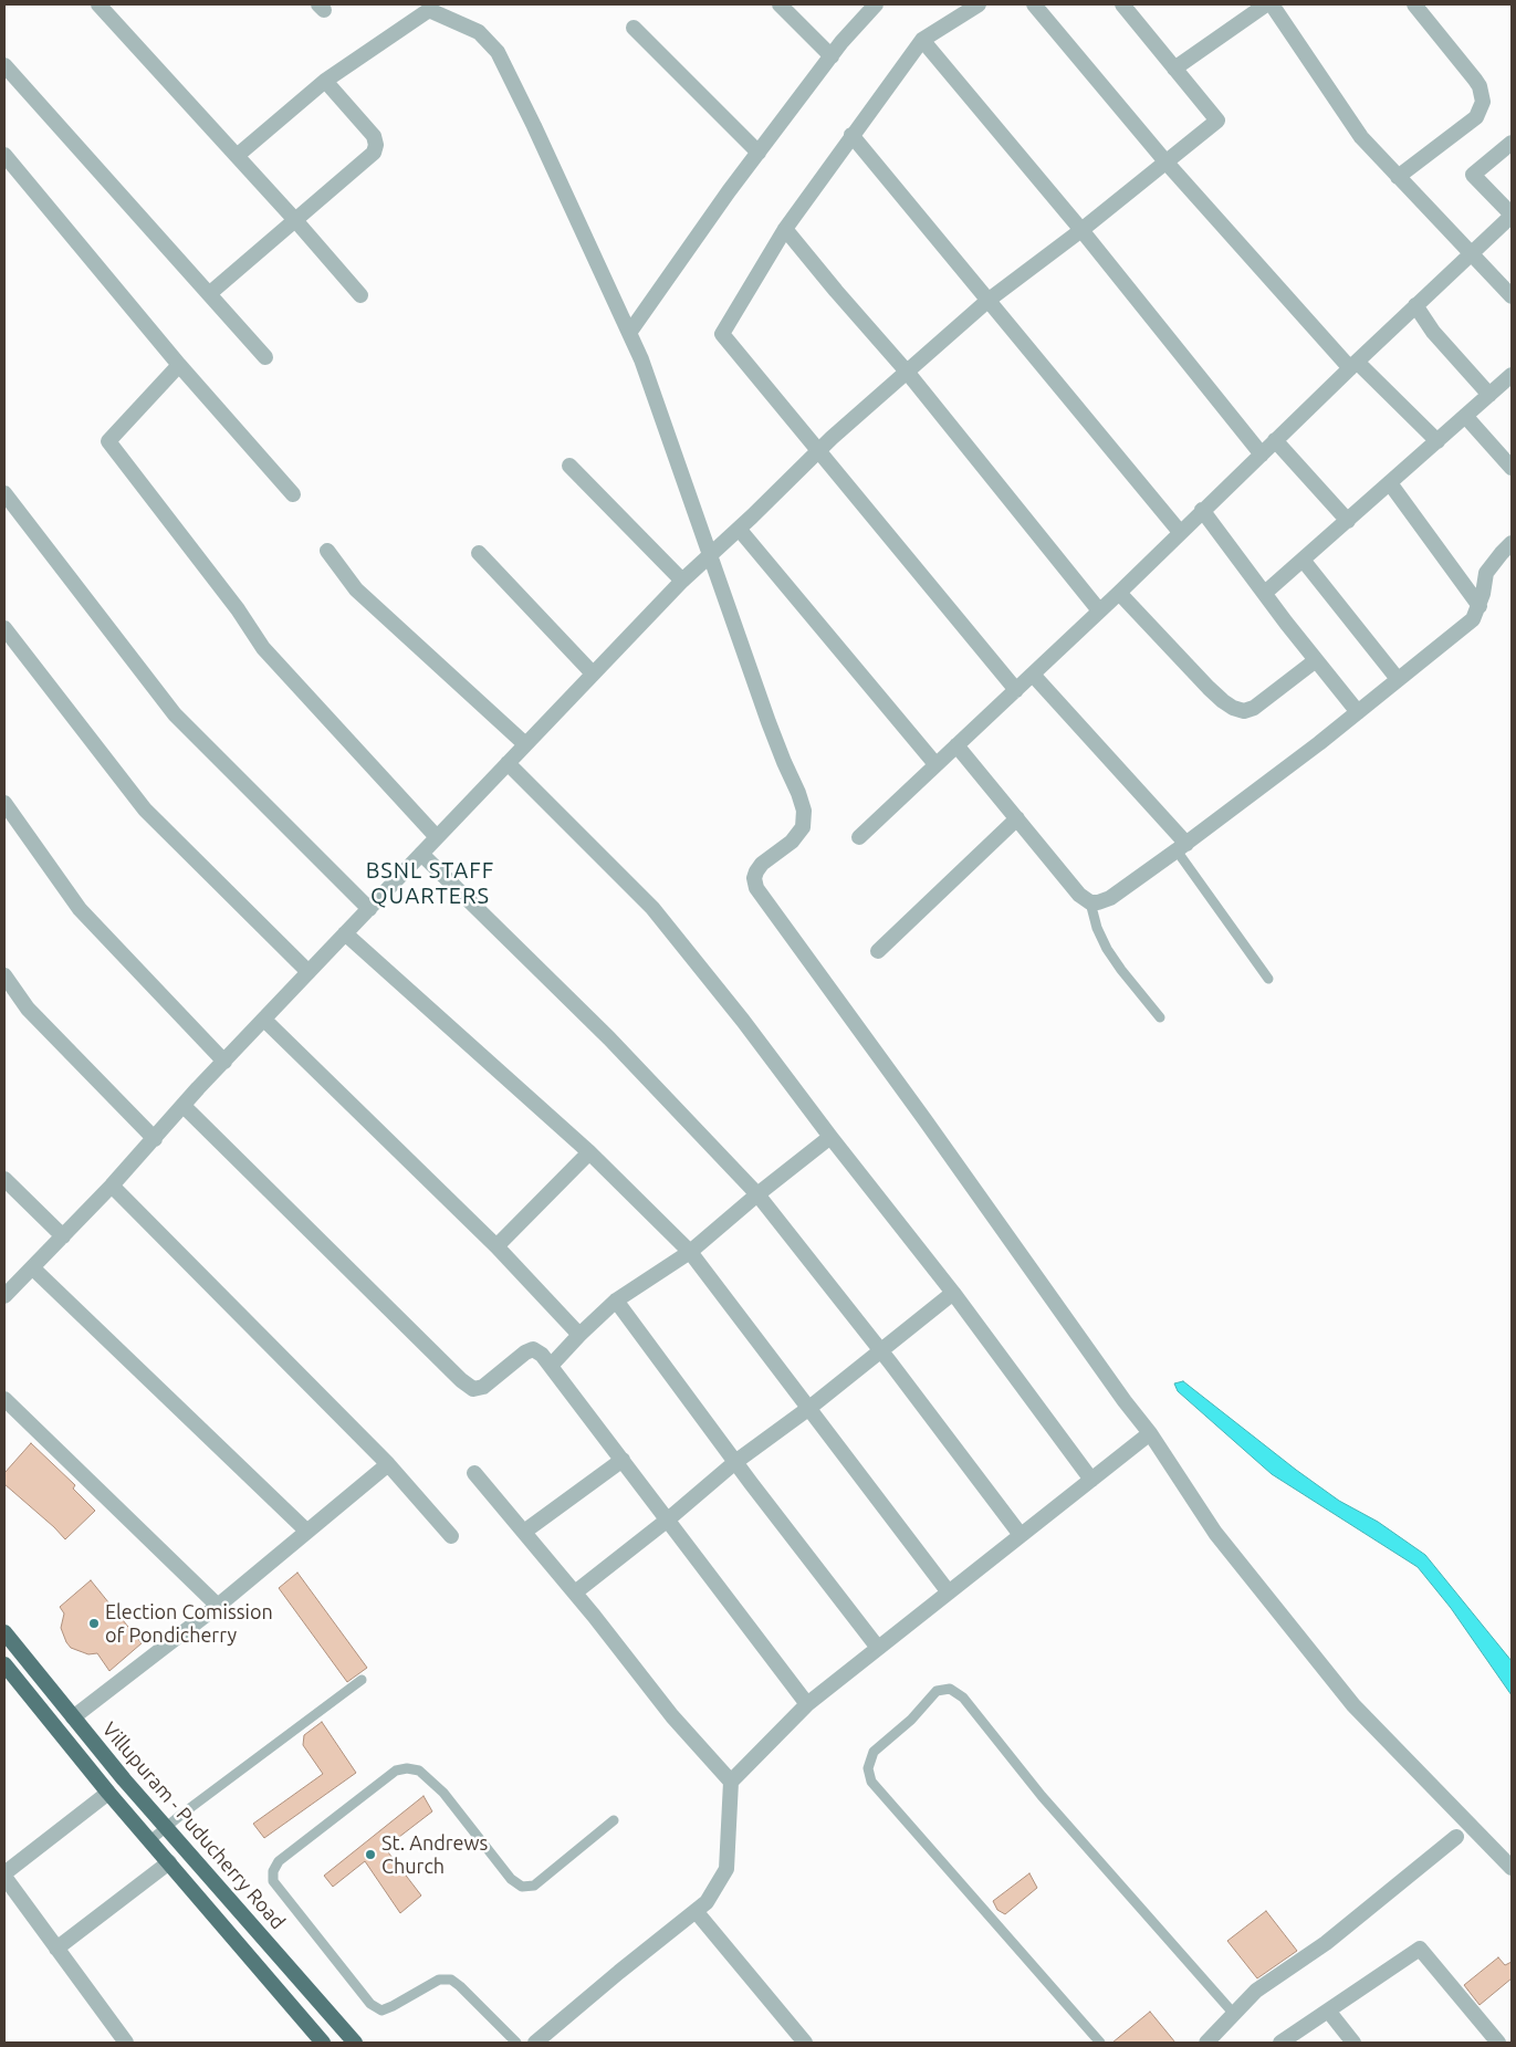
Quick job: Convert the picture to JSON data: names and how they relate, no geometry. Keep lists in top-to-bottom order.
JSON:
{
  "streets": {
    "highway": ["Villupuram - Puducherry Road"]
  },
  "districts": ["BSNL STAFF QUARTERS"],
  "places": ["Election Comission of Pondicherry", "St. Andrews Church"]
}
